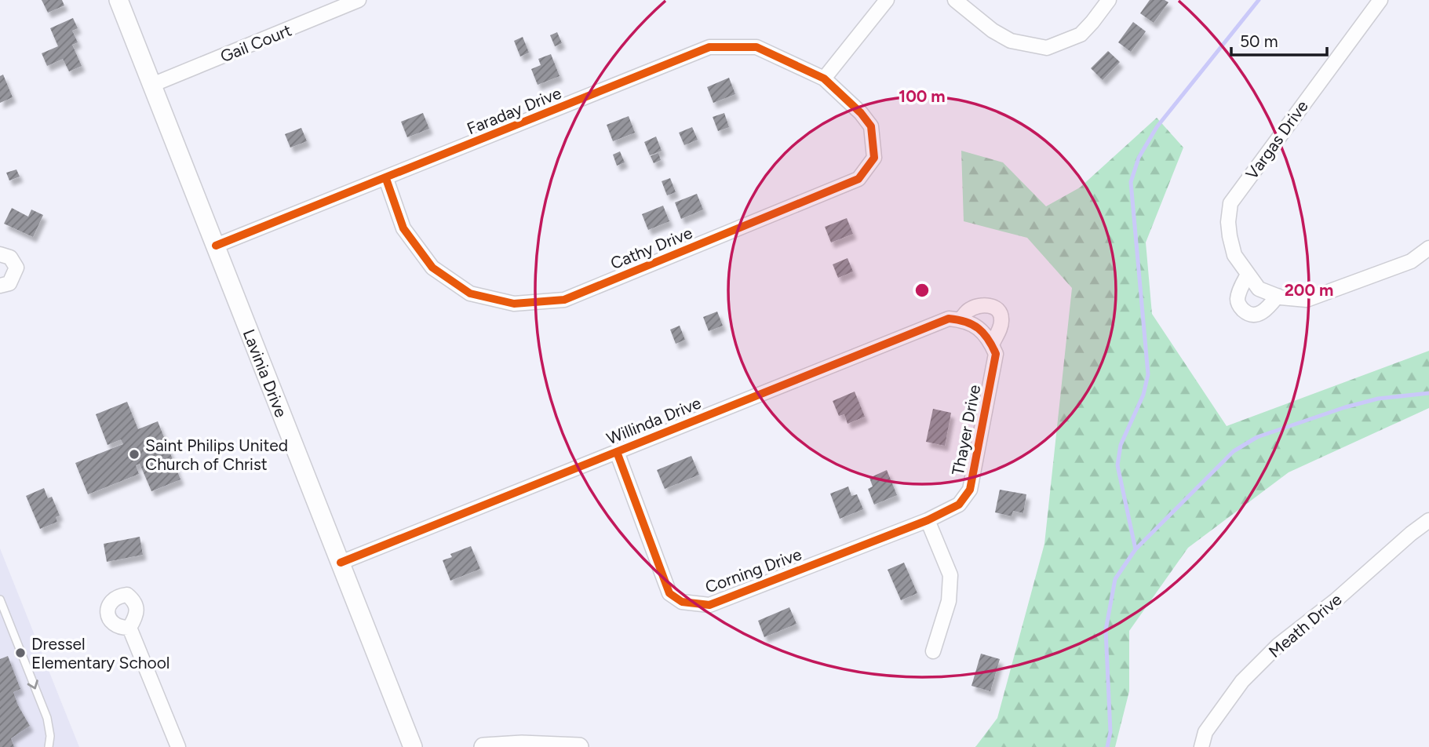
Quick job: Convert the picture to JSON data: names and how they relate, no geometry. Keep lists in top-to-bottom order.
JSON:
{
  "streets": {
    "street": [
      "Gail Court",
      "Faraday Drive",
      "Vargas Drive",
      "Cathy Drive",
      "Lavinia Drive",
      "Willinda Drive",
      "Thayer Drive",
      "Corning Drive",
      "Meath Drive"
    ]
  },
  "crossings": [
    ["Gail Court", "Lavinia Drive"],
    ["Faraday Drive", "Cathy Drive"],
    ["Faraday Drive", "Lavinia Drive"],
    ["Lavinia Drive", "Willinda Drive"],
    ["Willinda Drive", "Thayer Drive"],
    ["Willinda Drive", "Corning Drive"],
    ["Thayer Drive", "Corning Drive"]
  ],
  "places": ["Saint Philips United Church of Christ", "Dressel Elementary School"],
  "scale_bar": "50 m",
  "rings": ["100 m", "200 m"]
}
